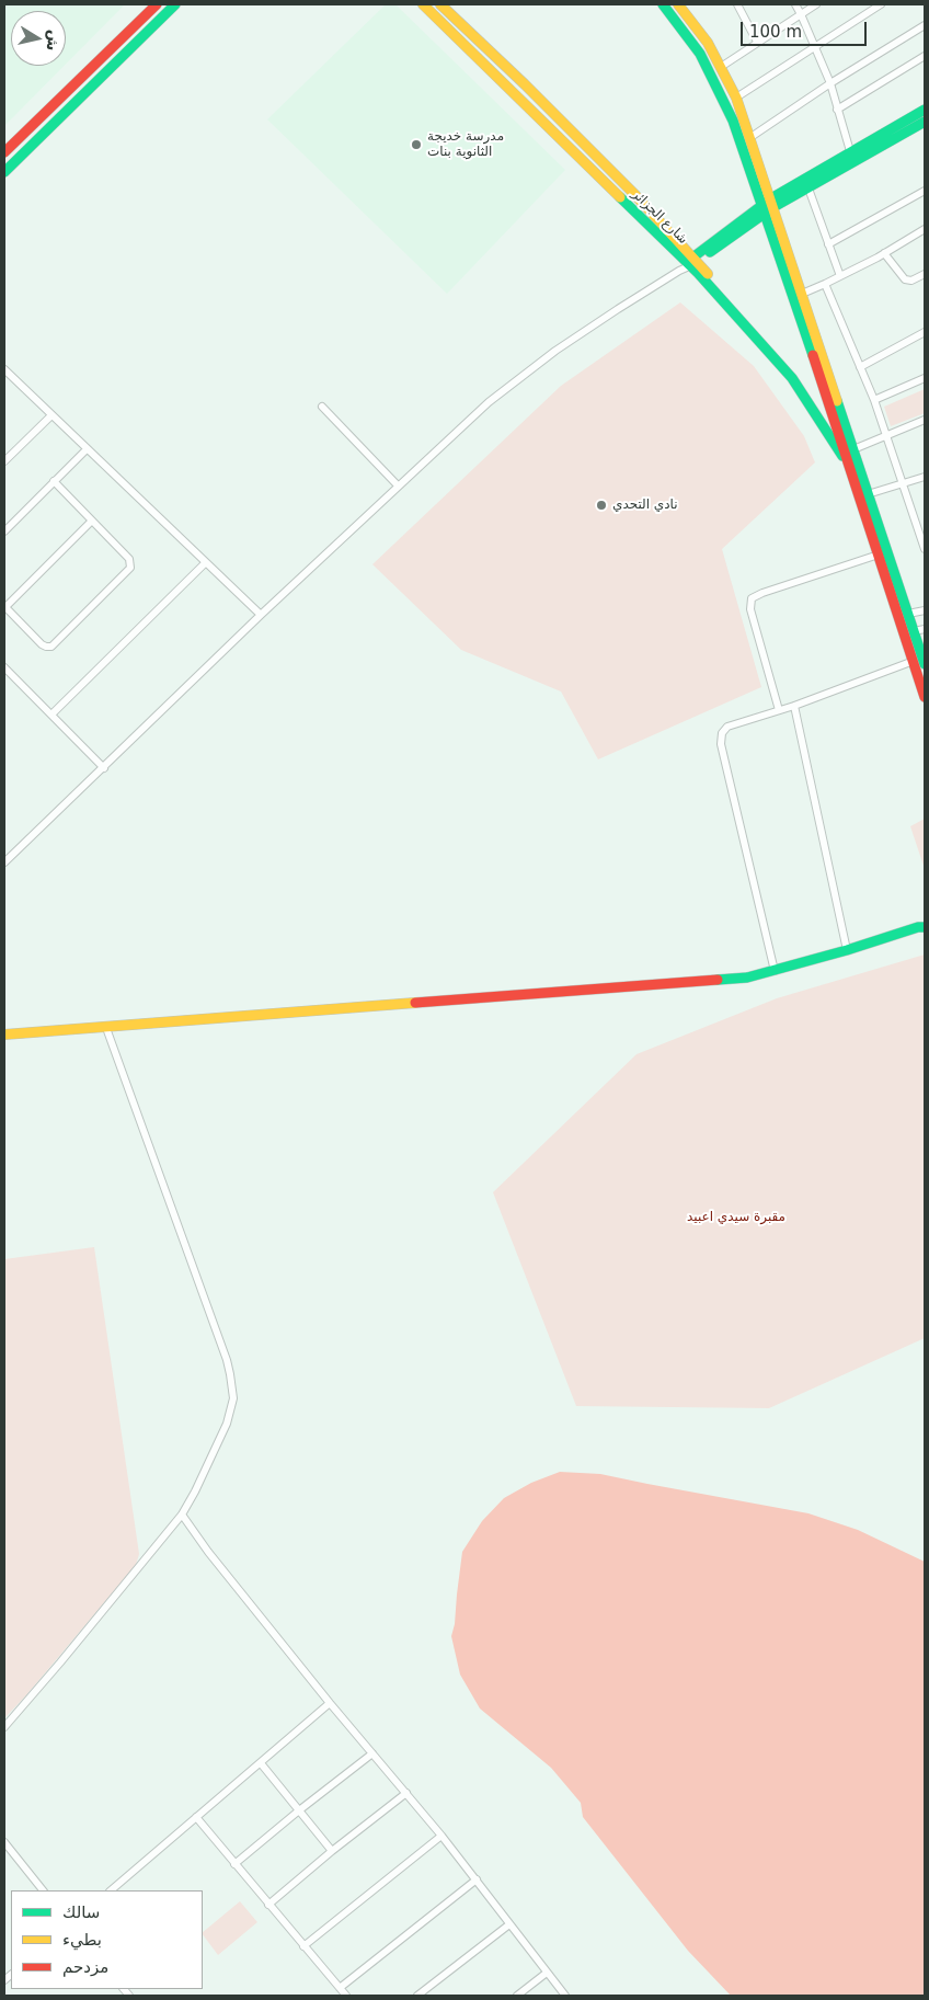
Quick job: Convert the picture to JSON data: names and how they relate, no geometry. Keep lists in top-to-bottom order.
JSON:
{
  "streets": {
    "main road": ["شارع الجزائر"]
  },
  "parks": ["مقبرة سيدي اعبيد"],
  "places": ["مدرسة خديجة الثانوية بنات", "نادي التحدي"],
  "legend": ["سالك", "بطيء", "مزدحم"],
  "scale_bar": "100 m",
  "north": "right"
}
